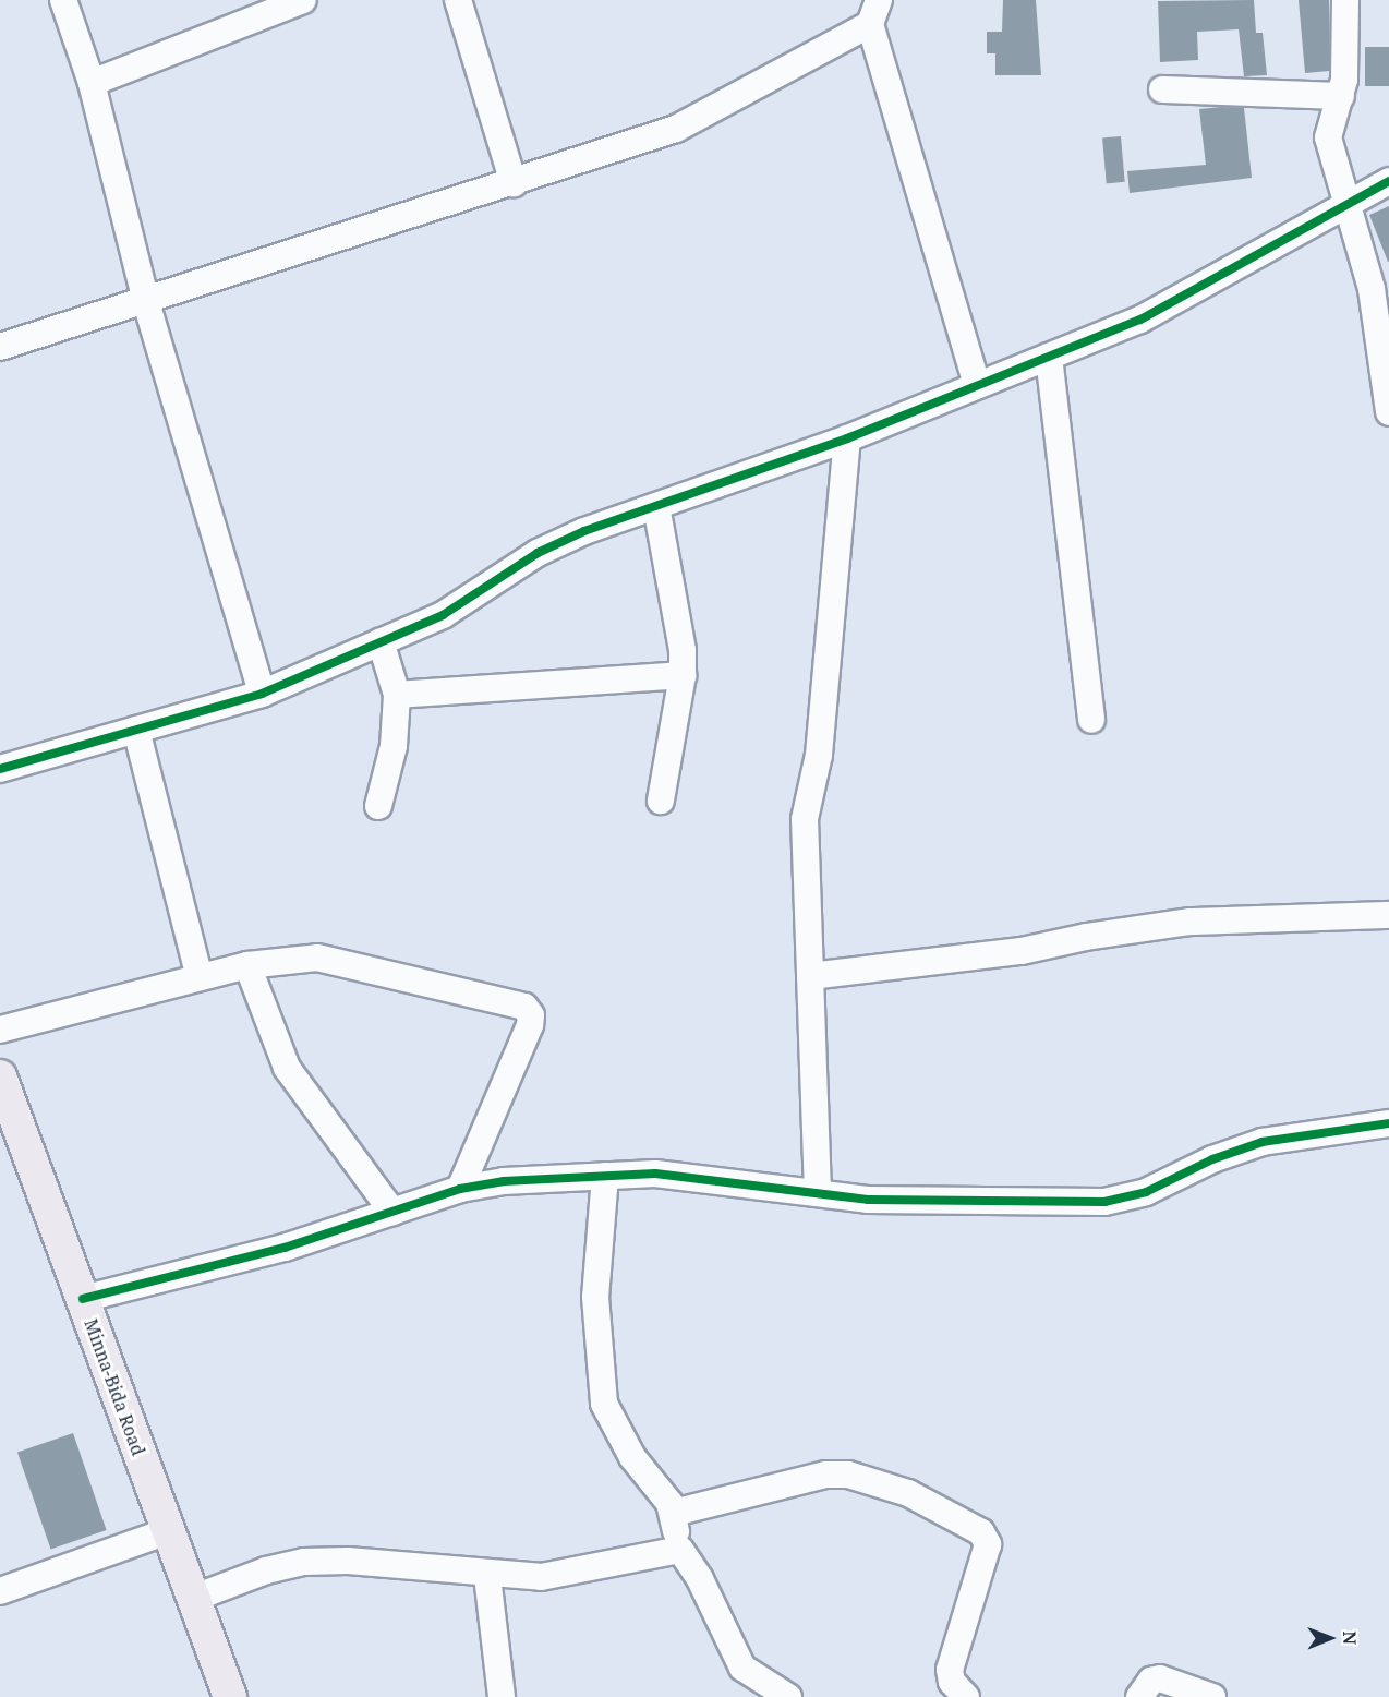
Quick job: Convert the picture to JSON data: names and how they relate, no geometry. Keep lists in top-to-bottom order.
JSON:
{
  "streets": {
    "main road": ["Minna-Bida Road"]
  },
  "north": "right"
}
